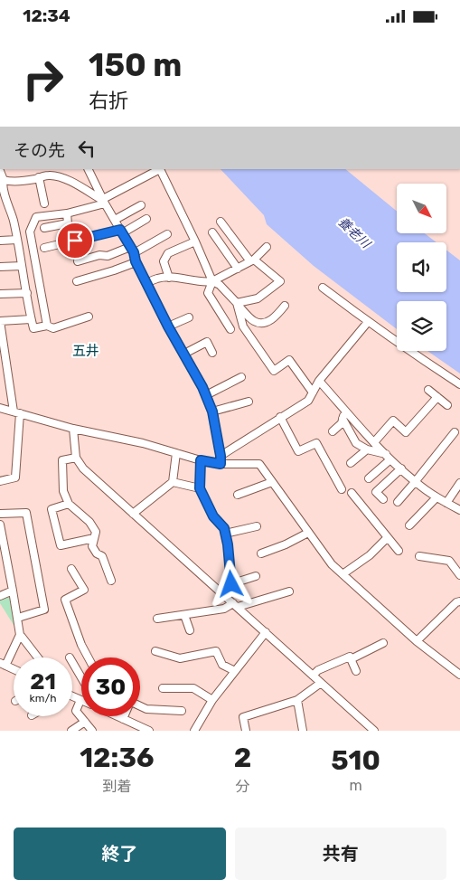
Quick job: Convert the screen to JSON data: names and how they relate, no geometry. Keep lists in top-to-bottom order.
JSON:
{
  "districts": ["五井"],
  "water": ["養老川"],
  "north": "bottom right",
  "page": {
    "status": "12:34",
    "turn": ["150 m", "右折"],
    "then": "その先",
    "speed": "21 km/h",
    "limit": "30",
    "eta": [
      "12:36",
      "到着",
      "2",
      "分",
      "510",
      "m"
    ],
    "buttons": ["終了", "共有"]
  }
}
